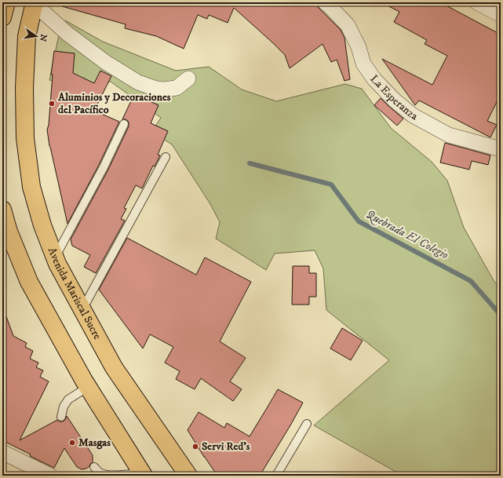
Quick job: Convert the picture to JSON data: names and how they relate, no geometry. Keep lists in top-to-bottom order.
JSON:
{
  "streets": {
    "main road": ["Avenida Mariscal Sucre"],
    "street": ["La Esperanza"]
  },
  "water": ["Quebrada El Colegio"],
  "places": ["Aluminios y Decoraciones del Pacífico", "Masgas", "Servi Red's"],
  "north": "right"
}
